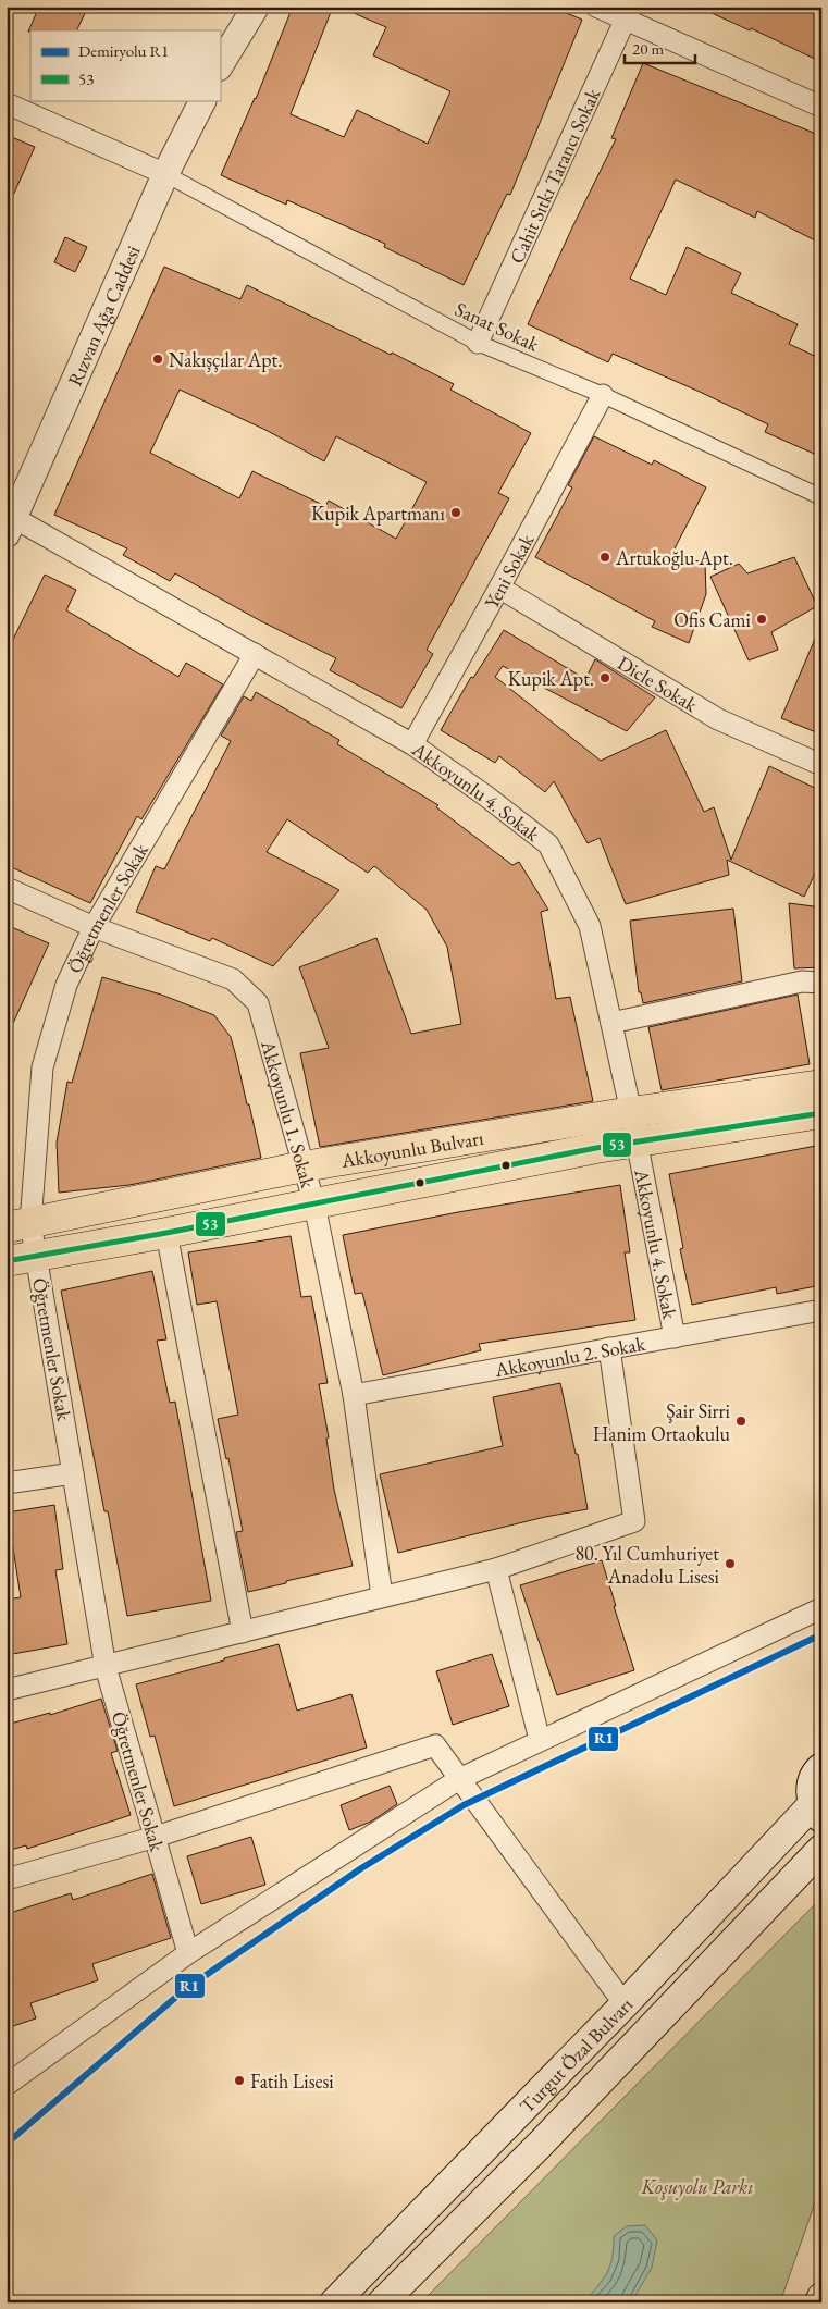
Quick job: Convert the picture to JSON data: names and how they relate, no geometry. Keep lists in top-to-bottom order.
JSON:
{
  "streets": {
    "main road": ["Akkoyunlu Bulvarı", "Turgut Özal Bulvarı"],
    "street": [
      "Cahit Sıtkı Tarancı Sokak",
      "Rızvan Ağa Caddesi",
      "Sanat Sokak",
      "Yeni Sokak",
      "Dicle Sokak",
      "Akkoyunlu 4. Sokak",
      "Öğretmenler Sokak",
      "Akkoyunlu 1. Sokak",
      "Akkoyunlu 2. Sokak"
    ]
  },
  "crossings": [
    ["Cahit Sıtkı Tarancı Sokak", "Sanat Sokak"],
    ["Rızvan Ağa Caddesi", "Sanat Sokak"],
    ["Rızvan Ağa Caddesi", "Akkoyunlu 4. Sokak"],
    ["Sanat Sokak", "Yeni Sokak"],
    ["Yeni Sokak", "Dicle Sokak"],
    ["Yeni Sokak", "Akkoyunlu 4. Sokak"],
    ["Akkoyunlu 4. Sokak", "Öğretmenler Sokak"],
    ["Akkoyunlu 4. Sokak", "Akkoyunlu Bulvarı"],
    ["Akkoyunlu 4. Sokak", "Akkoyunlu 2. Sokak"],
    ["Öğretmenler Sokak", "Akkoyunlu 1. Sokak"],
    ["Öğretmenler Sokak", "Akkoyunlu Bulvarı"],
    ["Akkoyunlu 1. Sokak", "Akkoyunlu Bulvarı"],
    ["Akkoyunlu 1. Sokak", "Akkoyunlu 2. Sokak"]
  ],
  "parks": ["Koşuyolu Parkı"],
  "places": [
    "Nakışçılar Apt.",
    "Kupik Apartmanı",
    "Artukoğlu Apt.",
    "Ofis Cami",
    "Kupik Apt.",
    "Şair Sirri Hanim Ortaokulu",
    "80. Yıl Cumhuriyet Anadolu Lisesi",
    "Fatih Lisesi"
  ],
  "lines": ["transit line 53", "rail line R1"],
  "legend": ["Demiryolu R1", "53"],
  "scale_bar": "20 m"
}
